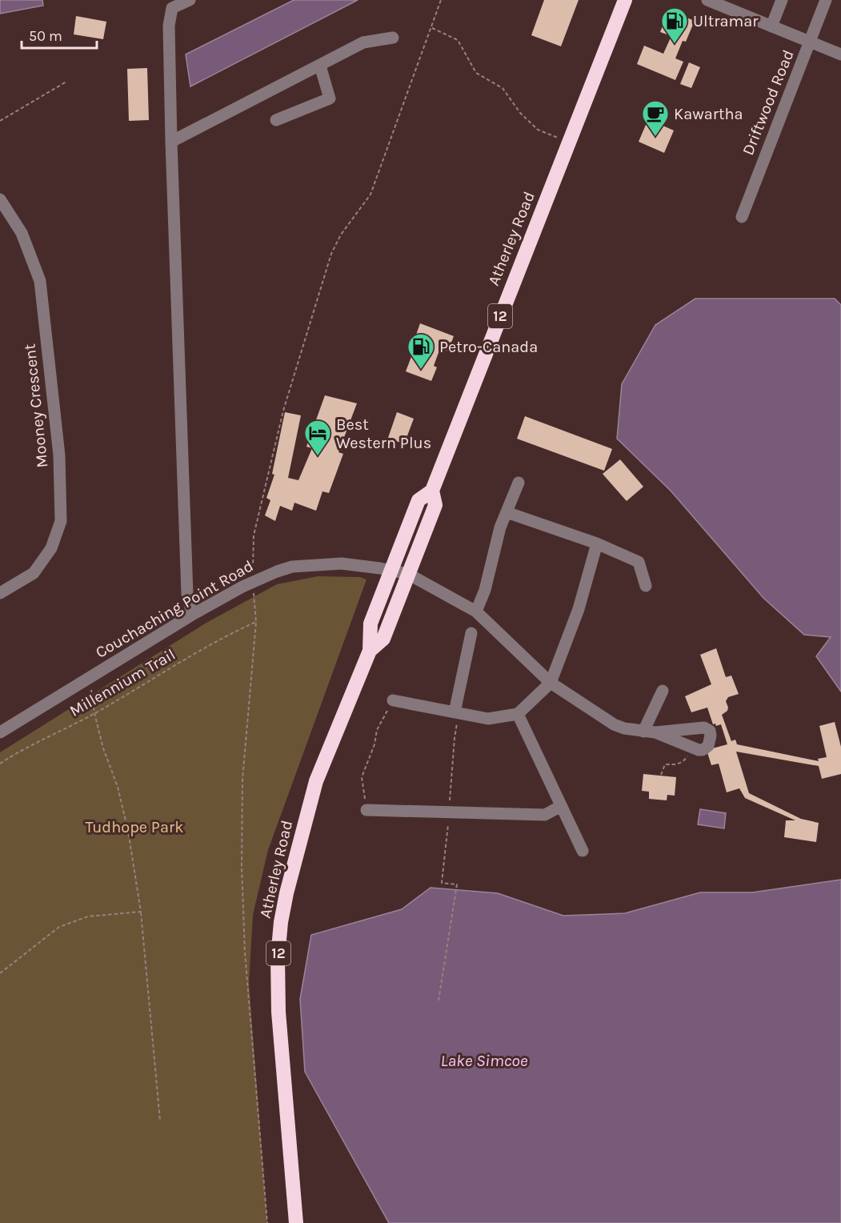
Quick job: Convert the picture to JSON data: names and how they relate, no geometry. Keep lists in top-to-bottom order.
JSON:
{
  "streets": {
    "highway": ["Atherley Road", "12"],
    "street": ["Driftwood Road", "Mooney Crescent", "Couchaching Point Road"],
    "path": ["Millennium Trail"]
  },
  "crossings": [
    ["Atherley Road", "Couchaching Point Road"]
  ],
  "water": ["Lake Simcoe"],
  "parks": ["Tudhope Park"],
  "places": {
    "fuel station": ["Ultramar", "Petro-Canada"],
    "cafe": ["Kawartha"],
    "hotel": ["Best Western Plus"]
  },
  "scale_bar": "50 m"
}
